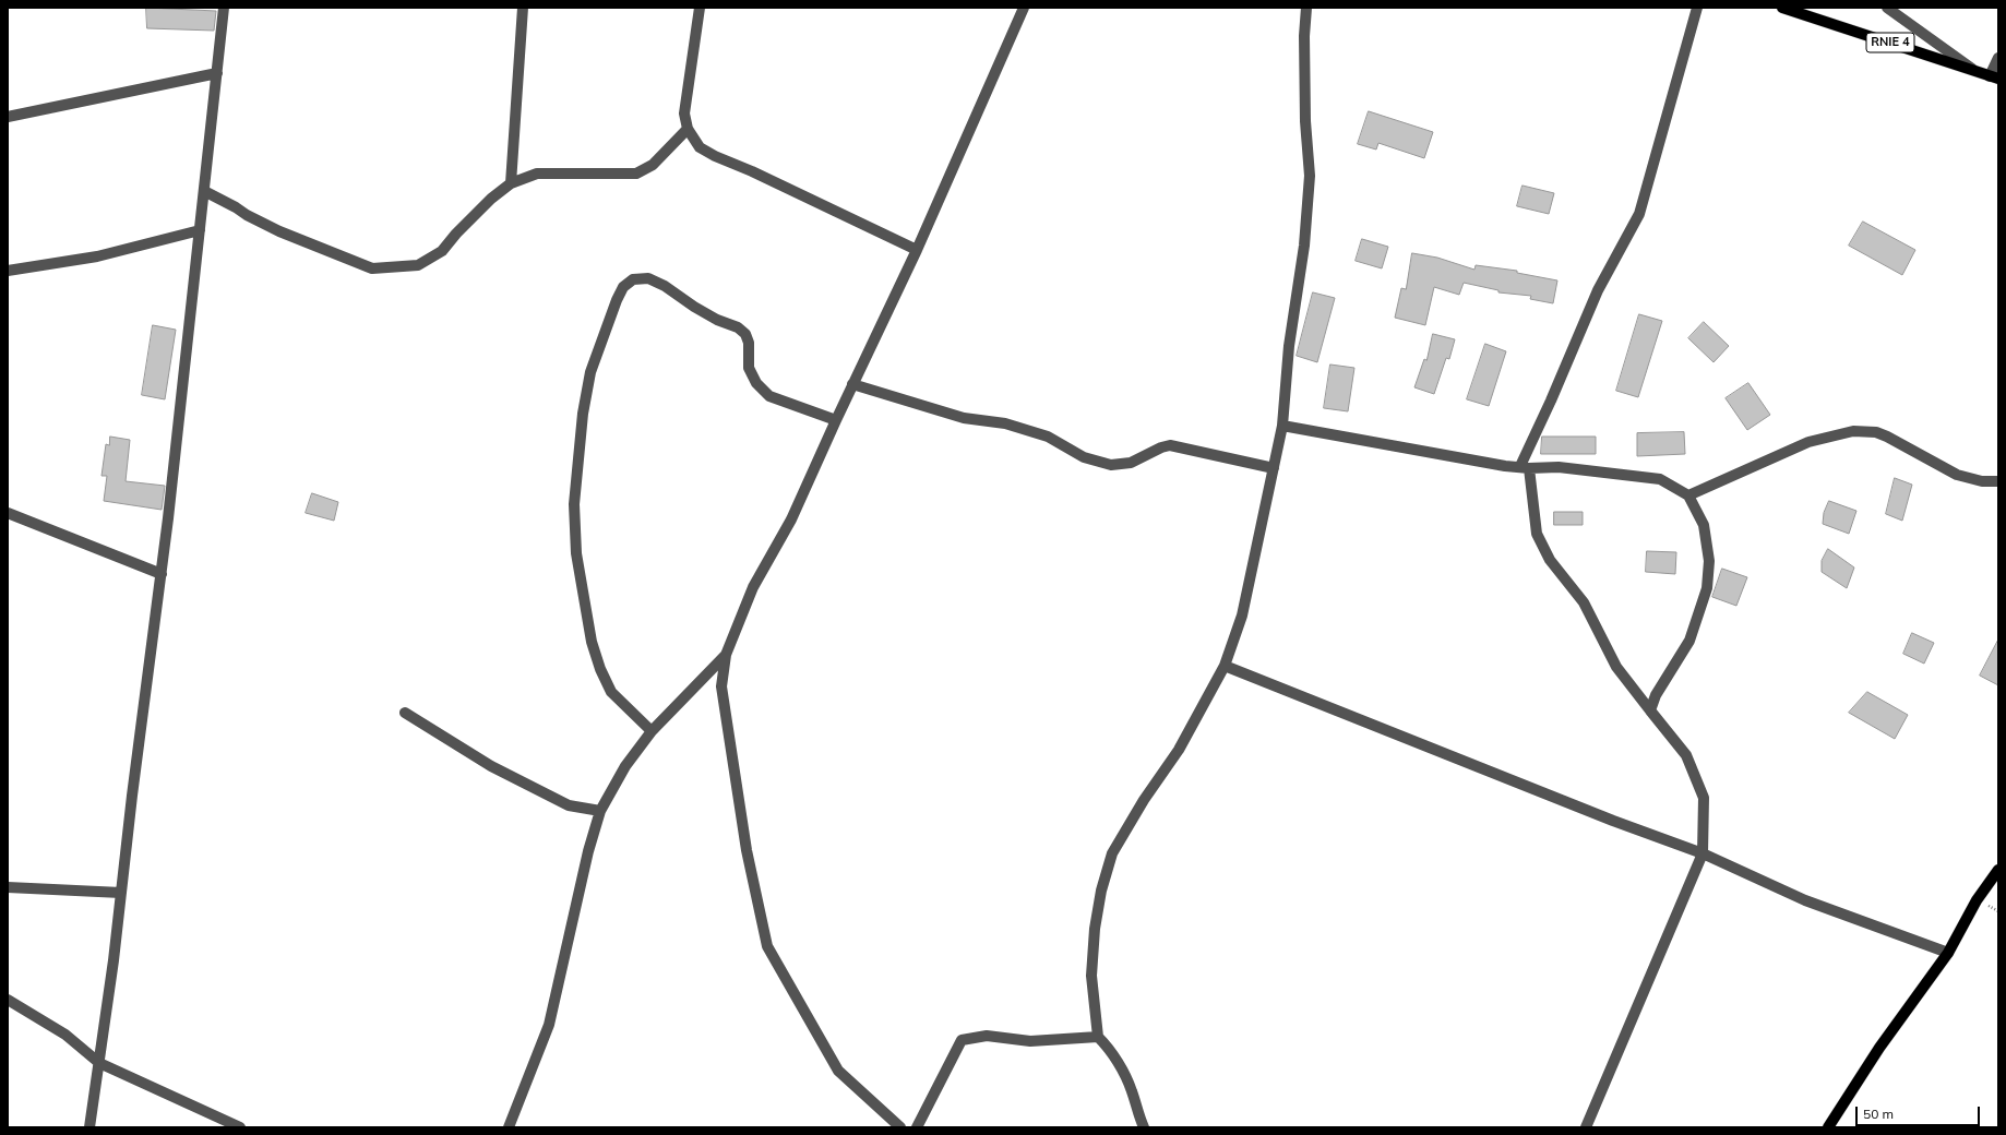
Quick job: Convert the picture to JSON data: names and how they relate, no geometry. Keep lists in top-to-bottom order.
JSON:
{
  "streets": {
    "main road": ["RNIE 4"]
  },
  "scale_bar": "50 m"
}
